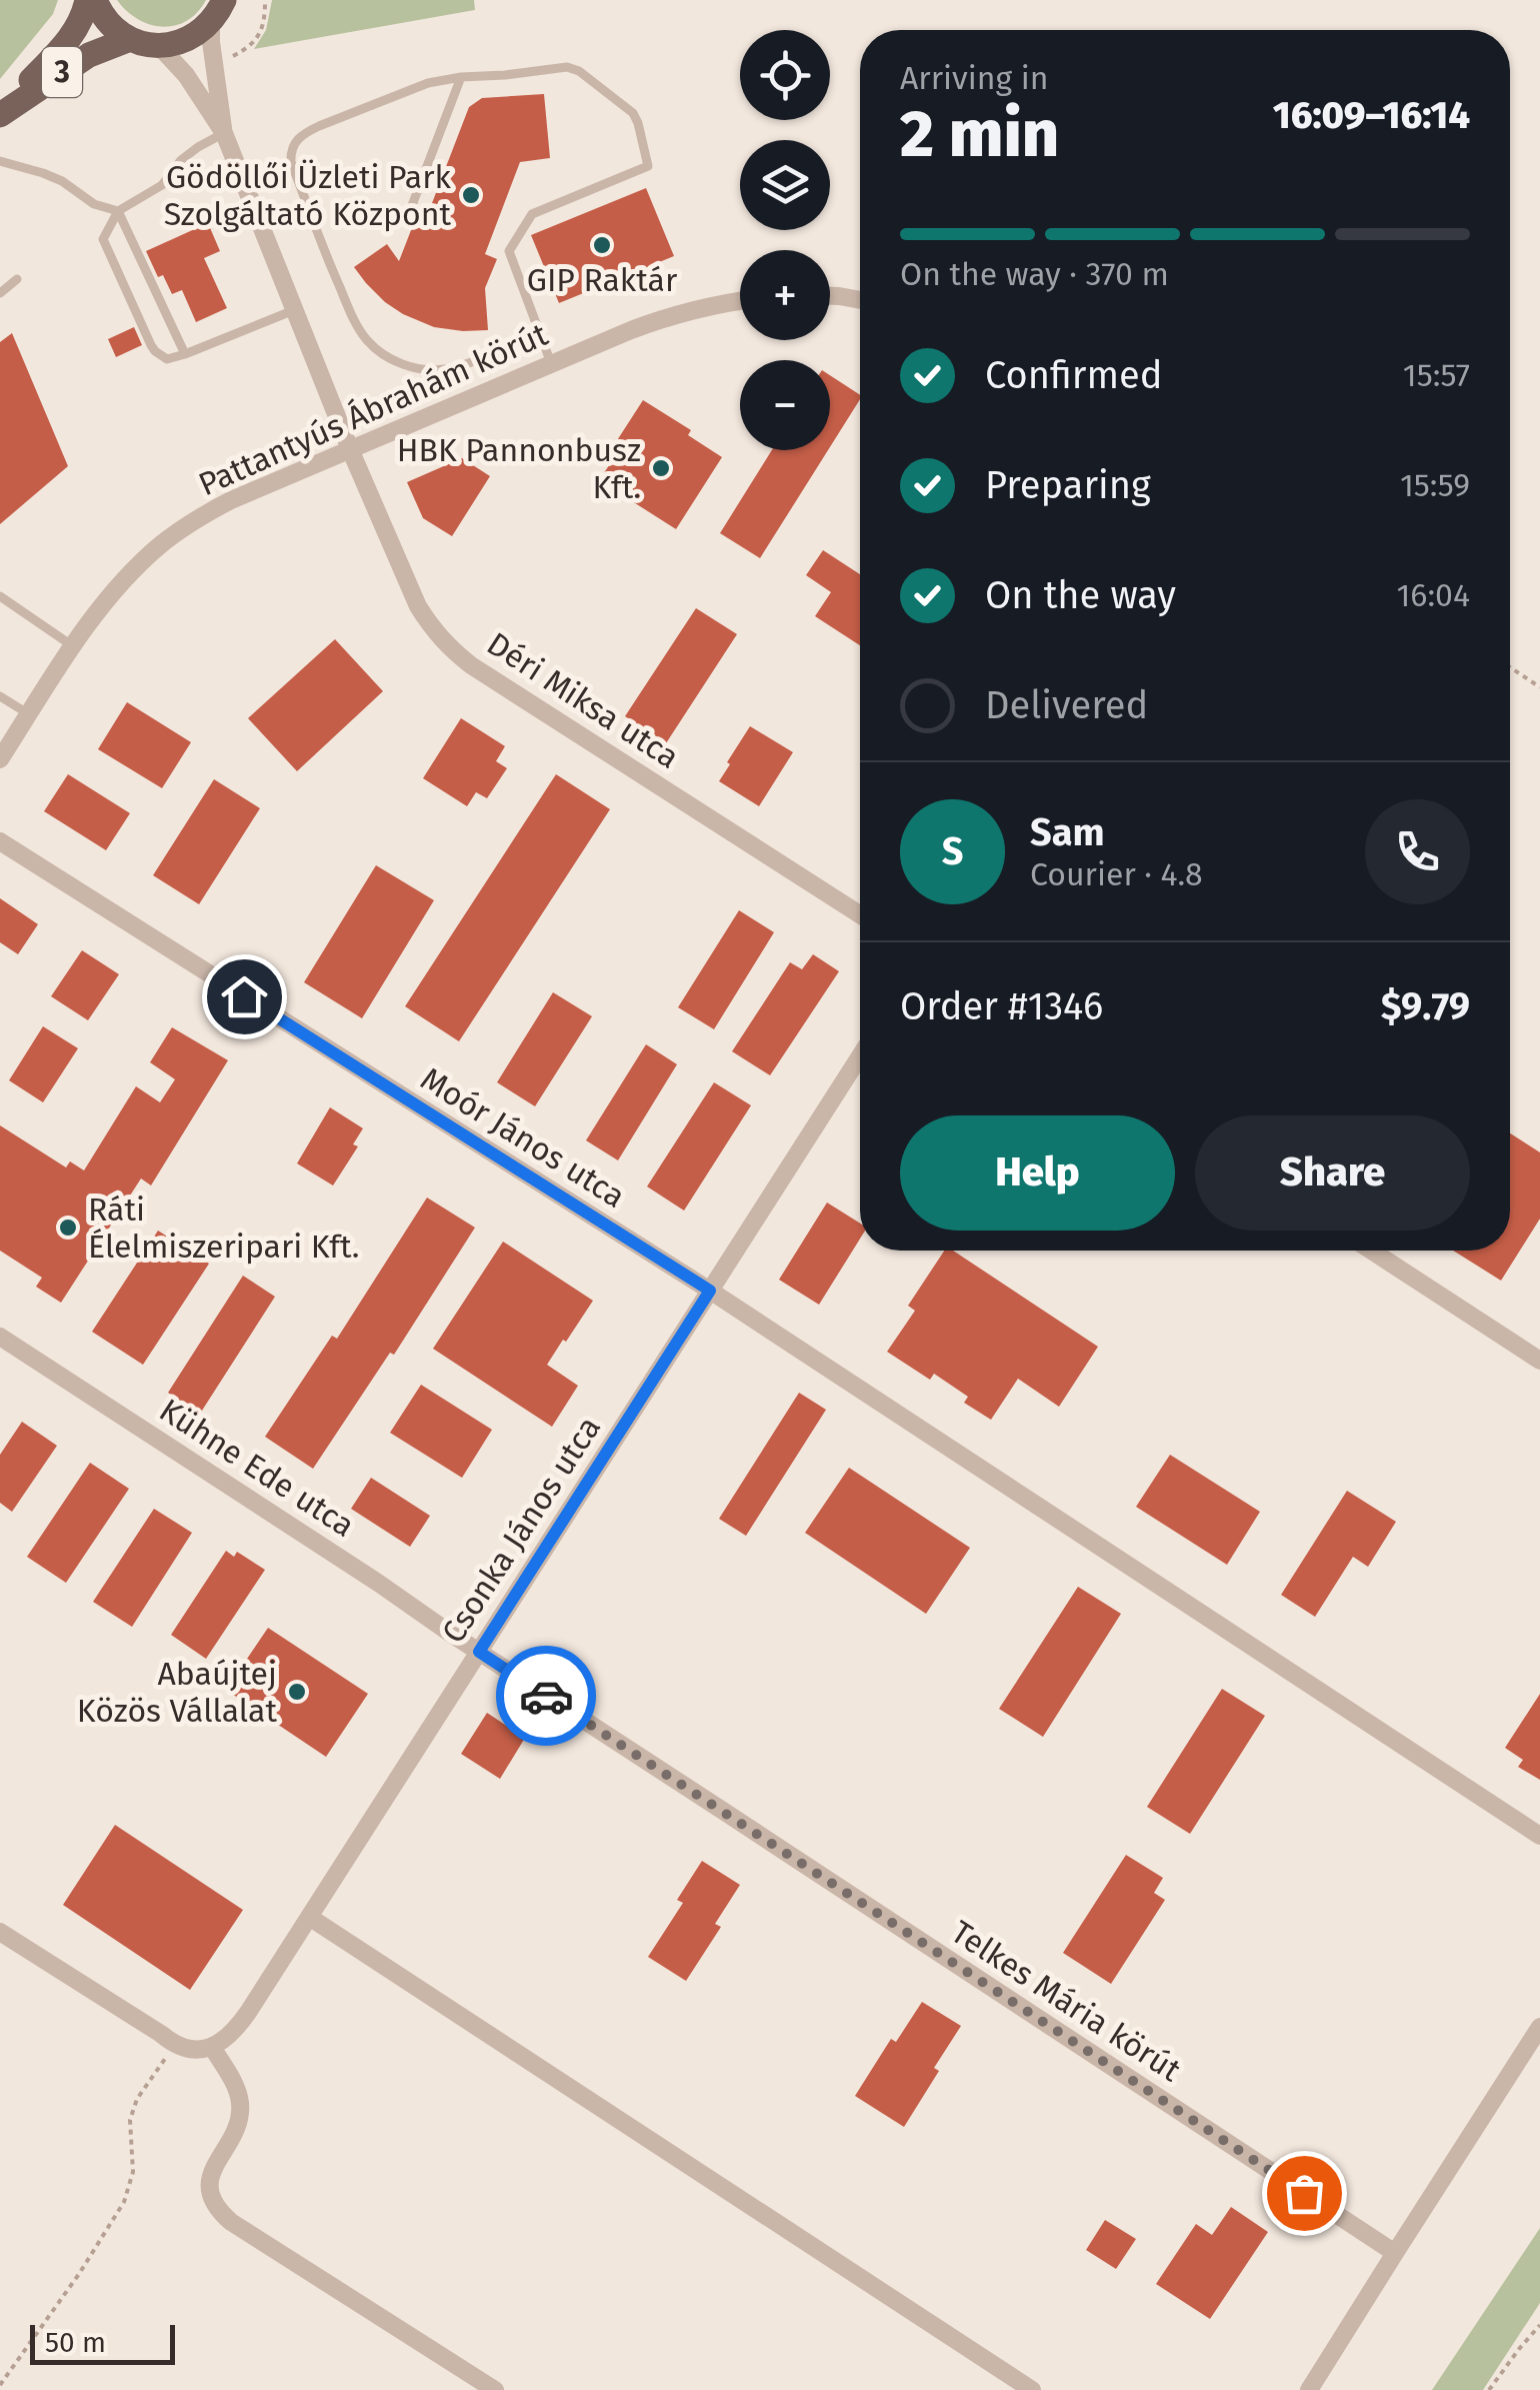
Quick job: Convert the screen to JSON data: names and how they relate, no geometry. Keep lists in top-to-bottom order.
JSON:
{
  "streets": {
    "main road": ["3"],
    "street": [
      "Pattantyús Ábrahám körút",
      "Déri Miksa utca",
      "Moór János utca",
      "Kühne Ede utca",
      "Csonka János utca",
      "Telkes Mária körút"
    ]
  },
  "crossings": [
    ["Pattantyús Ábrahám körút", "Déri Miksa utca"],
    ["Moór János utca", "Csonka János utca"],
    ["Kühne Ede utca", "Csonka János utca"],
    ["Kühne Ede utca", "Telkes Mária körút"],
    ["Csonka János utca", "Telkes Mária körút"]
  ],
  "places": [
    "Gödöllői Üzleti Park Szolgáltató Központ",
    "GIP Raktár",
    "HBK Pannonbusz Kft.",
    "Ráti Élelmiszeripari Kft.",
    "Abaújtej Közös Vállalat"
  ],
  "scale_bar": "50 m",
  "page": {
    "map_buttons": ["+", "−"],
    "heading": ["2 min", "Arriving in", "16:09–16:14"],
    "panel": [
      "Sam",
      "Courier · 4.8",
      "Order #1346",
      "$9.79"
    ],
    "bar": "On the way · 370 m",
    "list": [
      ["Confirmed", "15:57"],
      ["Preparing", "15:59"],
      ["On the way", "16:04"],
      "Delivered"
    ],
    "round": "S",
    "buttons": ["Help", "Share"],
    "scale": "50 m"
  }
}
